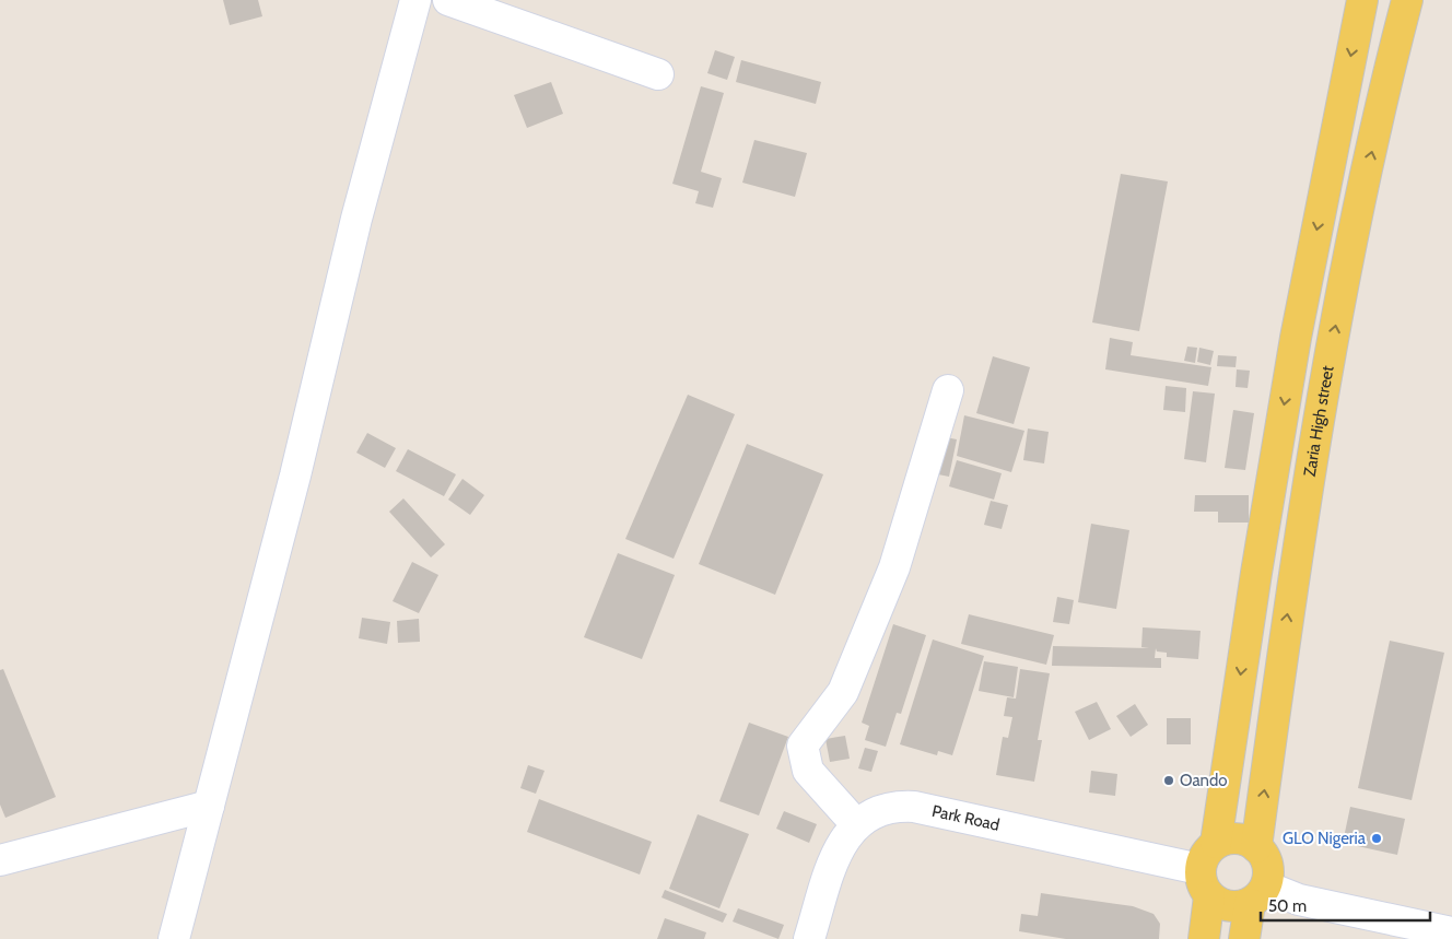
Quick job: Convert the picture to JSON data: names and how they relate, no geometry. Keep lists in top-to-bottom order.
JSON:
{
  "streets": {
    "main road": ["Zaria High street"],
    "street": ["Park Road"]
  },
  "crossings": [
    ["Zaria High street", "Park Road"]
  ],
  "places": ["Oando", "GLO Nigeria"],
  "scale_bar": "50 m"
}
